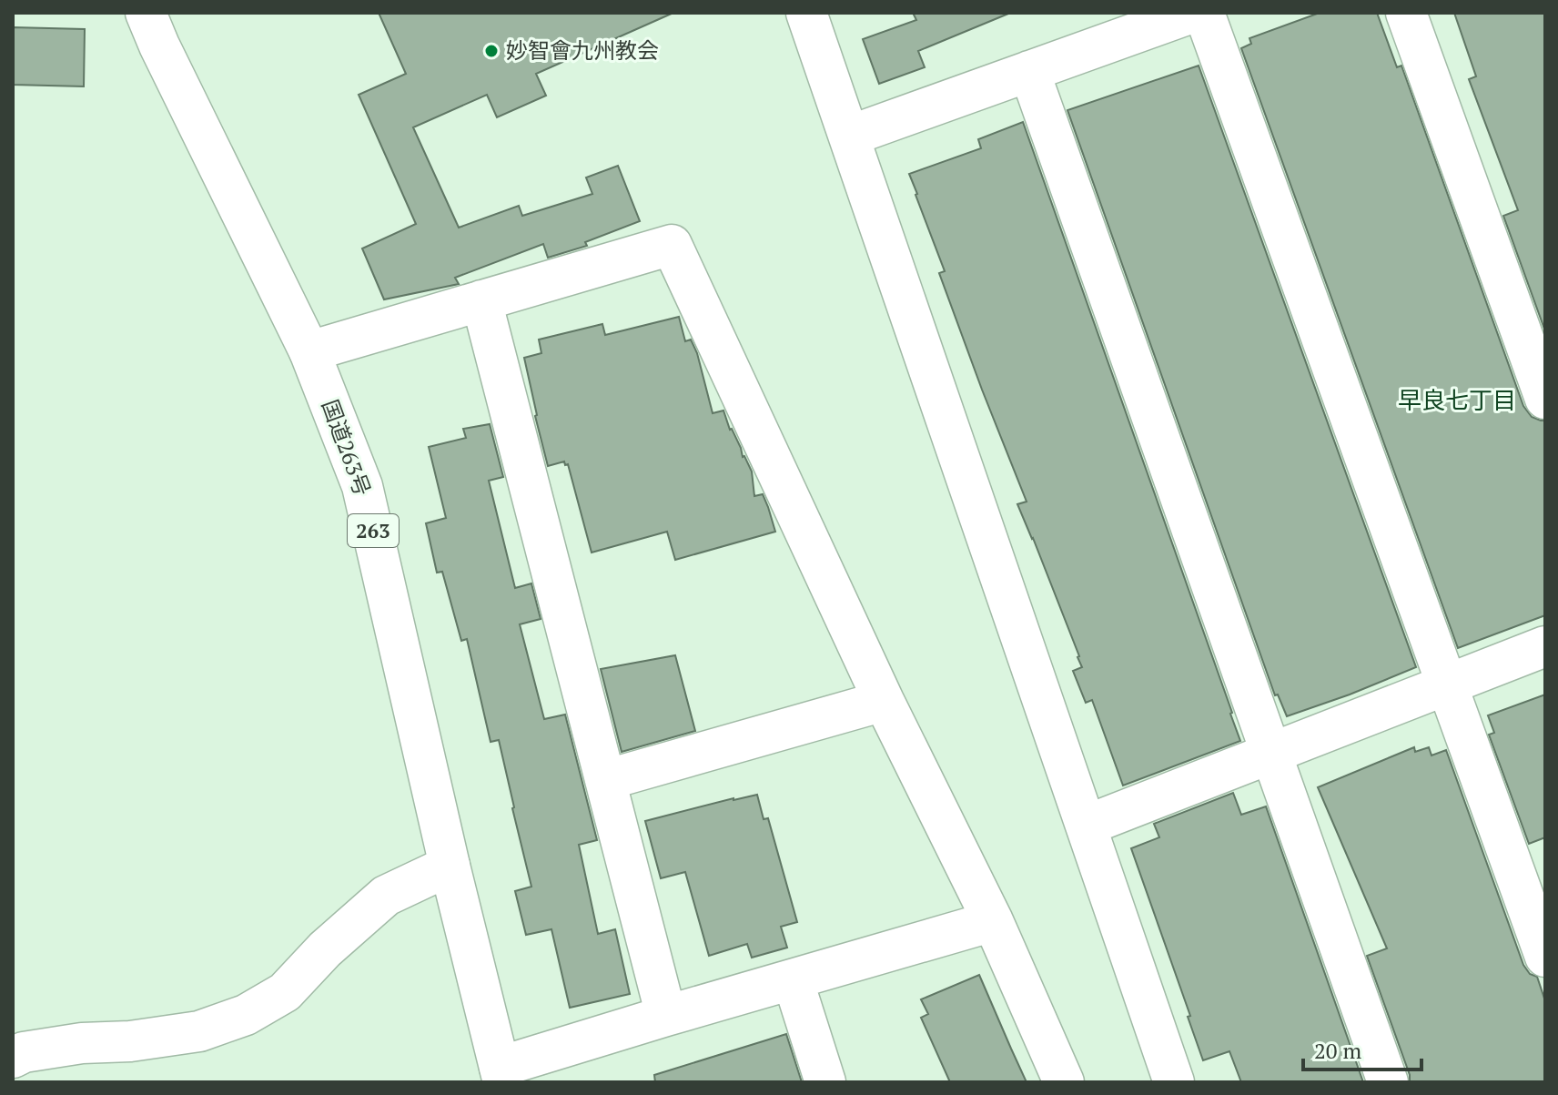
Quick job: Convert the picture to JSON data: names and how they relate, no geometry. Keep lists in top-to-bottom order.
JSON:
{
  "streets": {
    "main road": ["国道263号", "263"]
  },
  "districts": ["早良七丁目"],
  "places": ["妙智會九州教会"],
  "scale_bar": "20 m"
}
